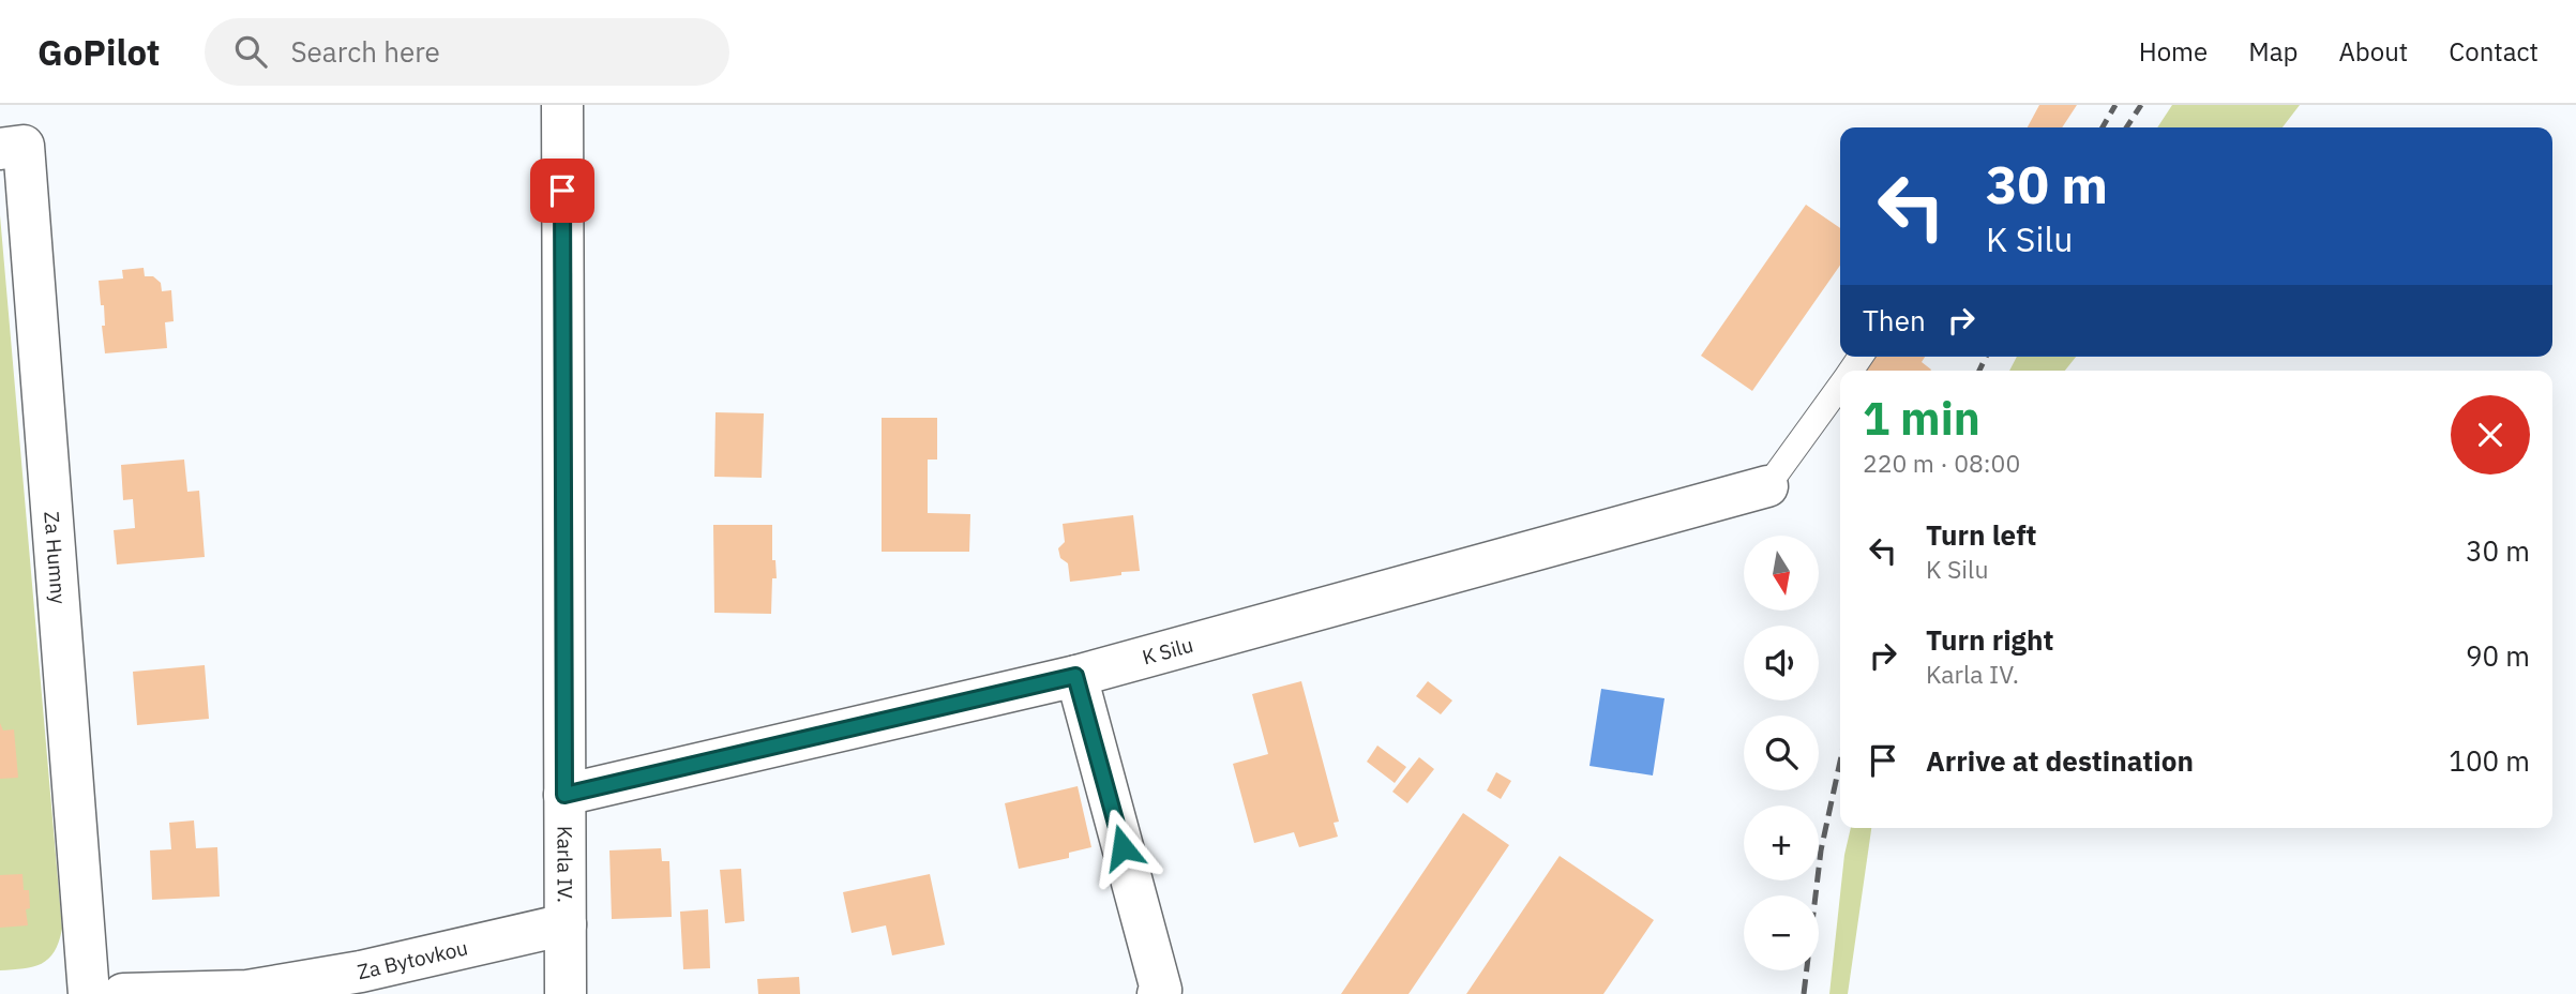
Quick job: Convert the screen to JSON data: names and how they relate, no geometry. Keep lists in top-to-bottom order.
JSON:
{
  "streets": {
    "street": [
      "Za Humny",
      "K Silu",
      "Karla IV.",
      "Za Bytovkou"
    ]
  },
  "crossings": [
    ["K Silu", "Karla IV."],
    ["Karla IV.", "Za Bytovkou"]
  ],
  "north": "bottom",
  "page": {
    "header": "GoPilot",
    "search": "Search here",
    "nav": [
      "Home",
      "Map",
      "About",
      "Contact"
    ],
    "turn": ["30 m", "K Silu"],
    "then": "Then",
    "heading": ["1 min", "220 m · 08:00"],
    "list": [
      {
        "name": "Turn left",
        "note": "K Silu",
        "value": "30 m"
      },
      {
        "name": "Turn right",
        "note": "Karla IV.",
        "value": "90 m"
      },
      {
        "name": "Arrive at destination",
        "value": "100 m"
      }
    ],
    "map_buttons": ["+", "−"]
  }
}
